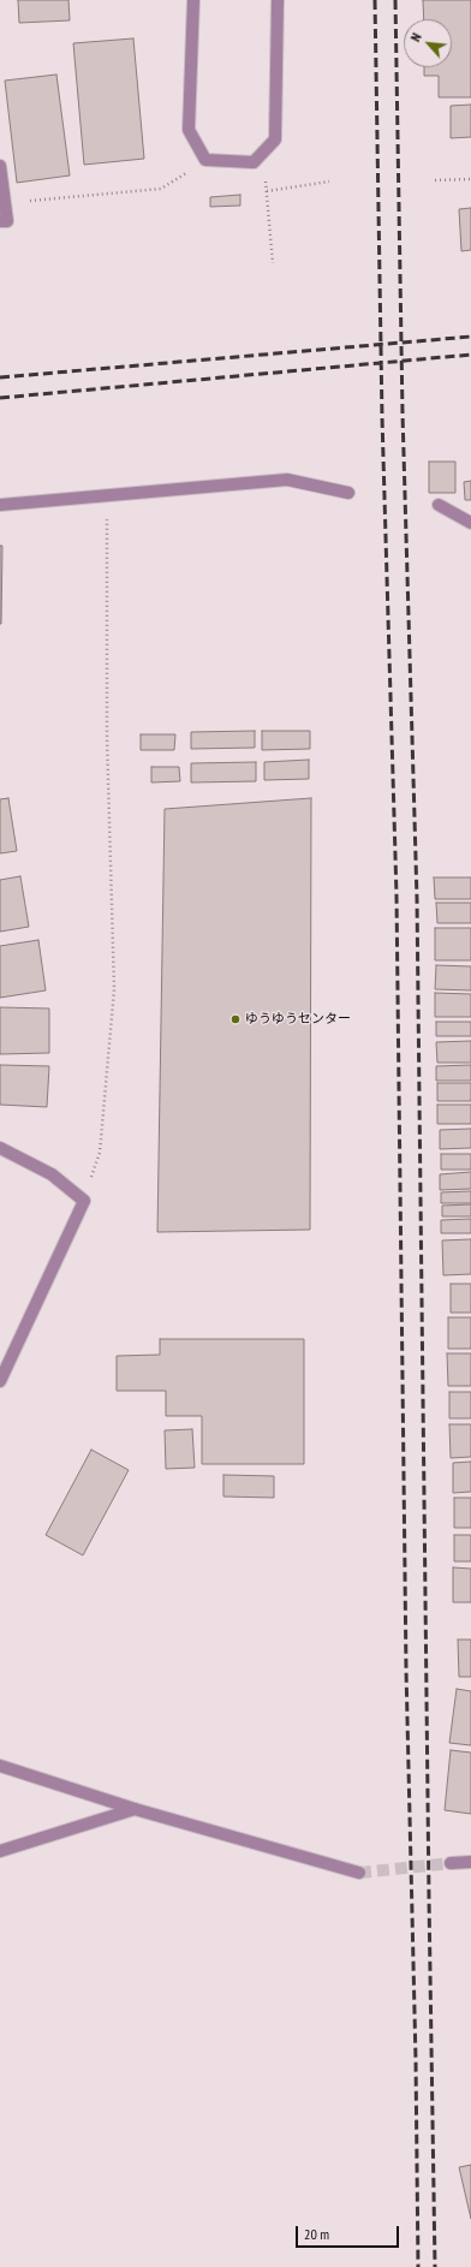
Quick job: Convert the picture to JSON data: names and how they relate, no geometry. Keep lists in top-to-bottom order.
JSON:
{
  "places": ["ゆうゆうセンター"],
  "scale_bar": "20 m",
  "north": "top left"
}
